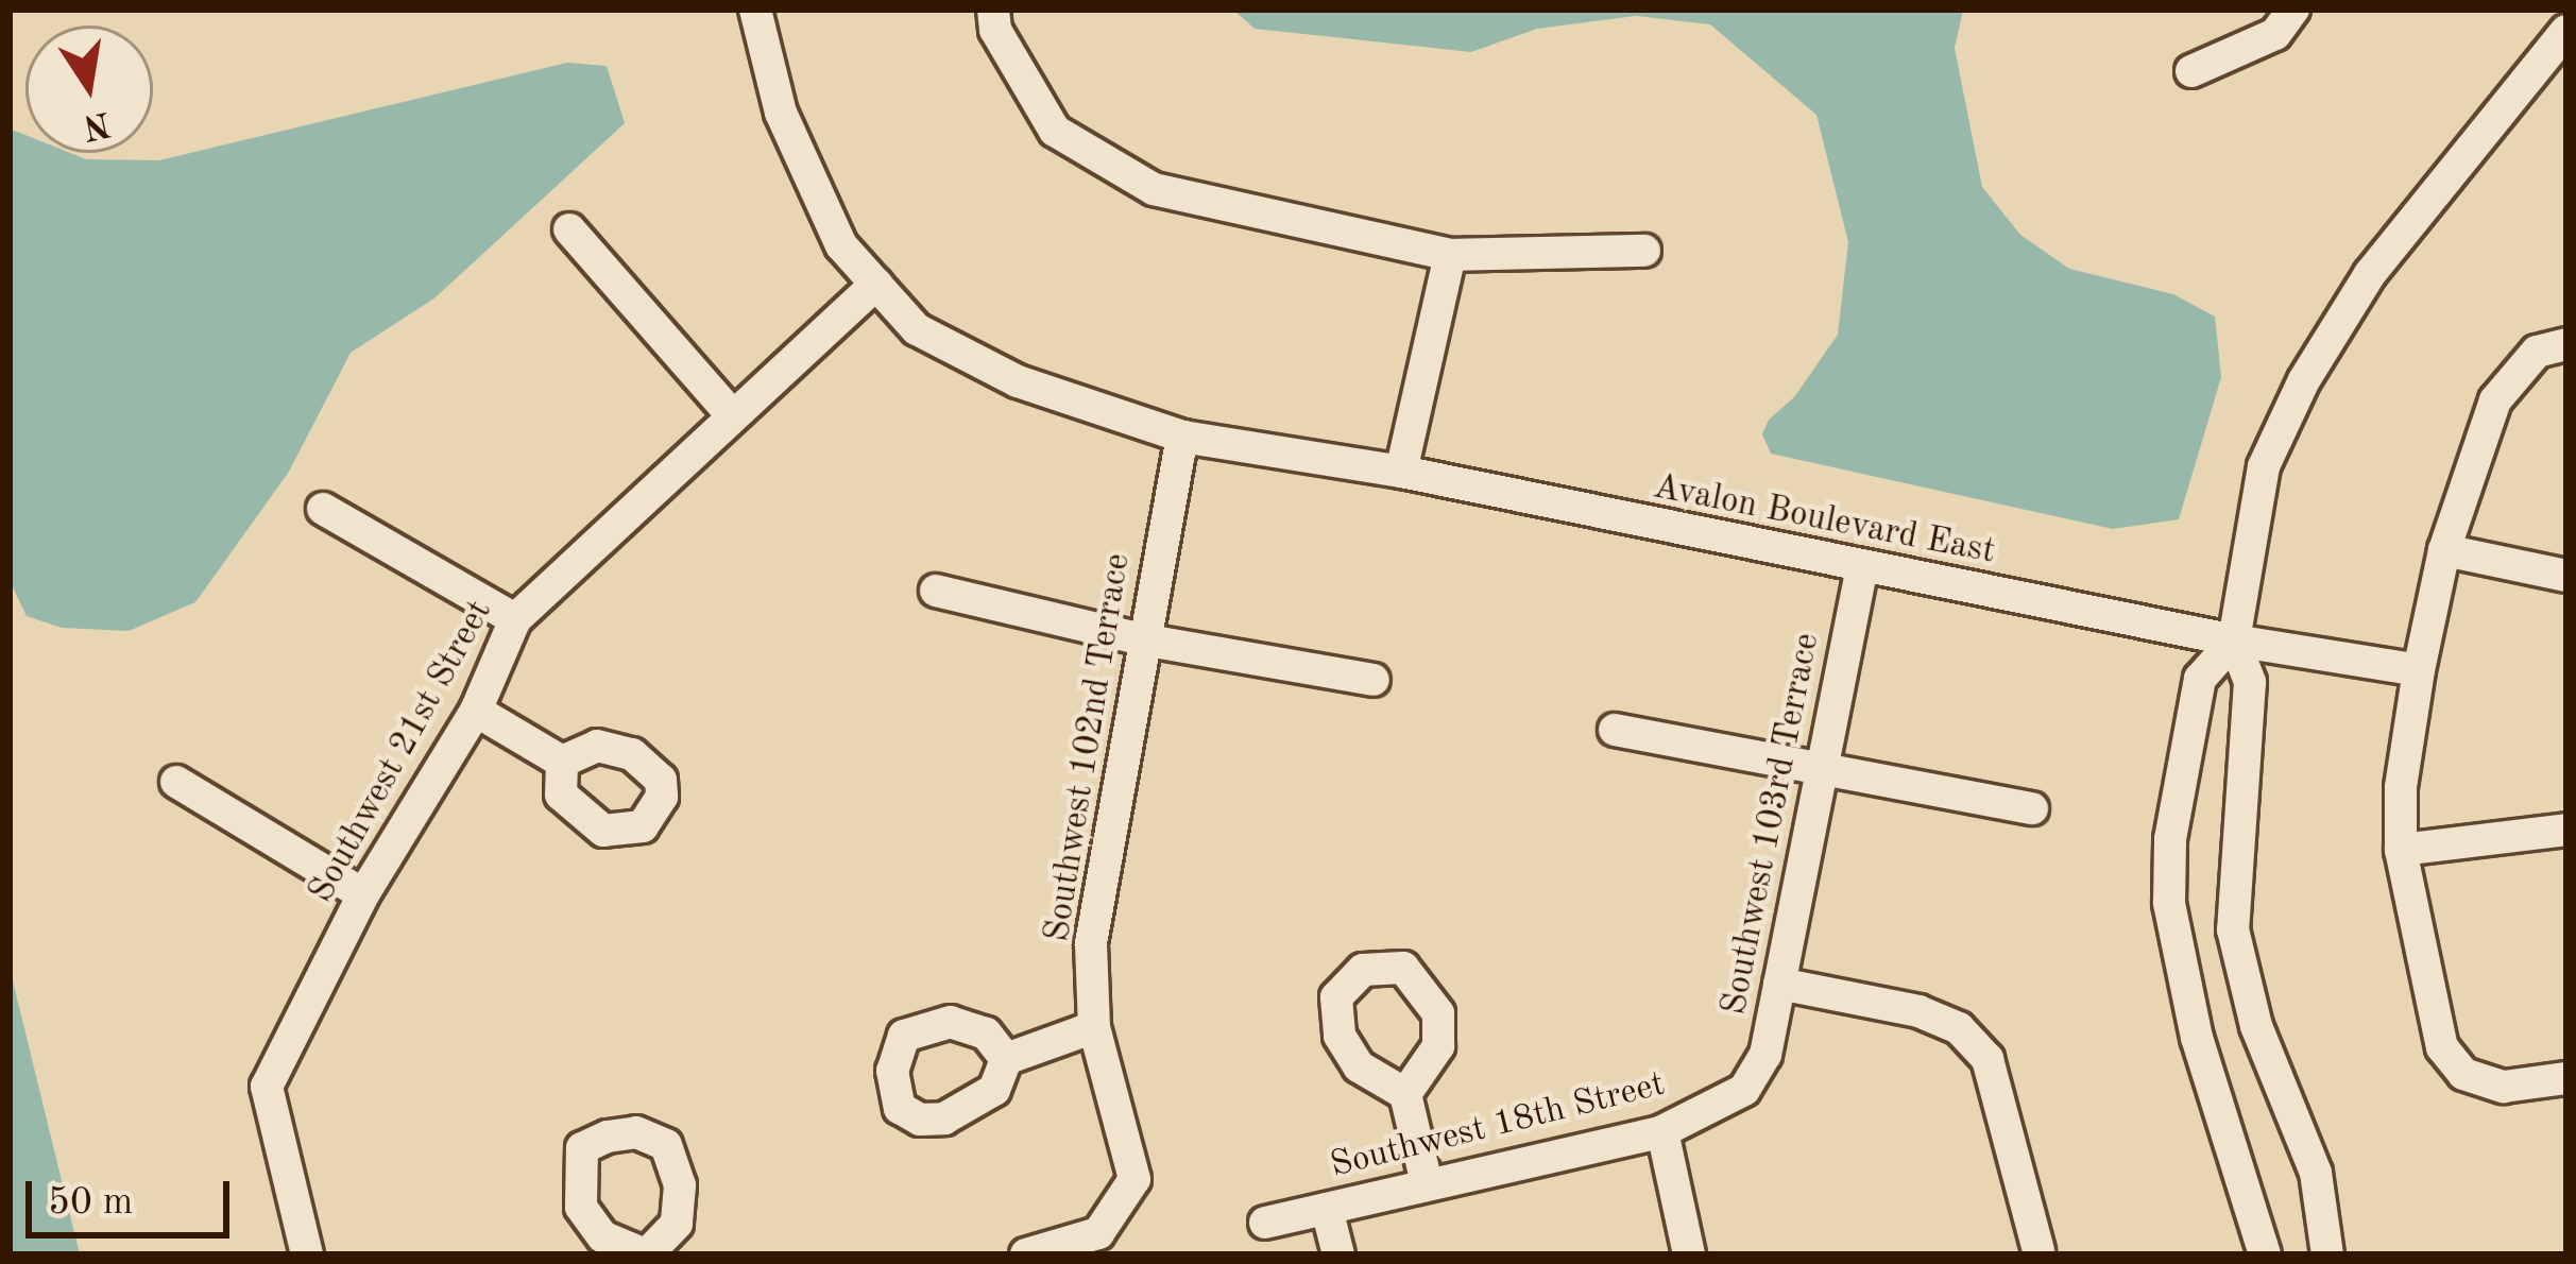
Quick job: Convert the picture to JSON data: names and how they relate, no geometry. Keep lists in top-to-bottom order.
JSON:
{
  "streets": {
    "street": [
      "Avalon Boulevard East",
      "Southwest 102nd Terrace",
      "Southwest 21st Street",
      "Southwest 103rd Terrace",
      "Southwest 18th Street"
    ]
  },
  "crossings": [
    ["Avalon Boulevard East", "Southwest 102nd Terrace"],
    ["Avalon Boulevard East", "Southwest 21st Street"],
    ["Avalon Boulevard East", "Southwest 103rd Terrace"],
    ["Southwest 103rd Terrace", "Southwest 18th Street"]
  ],
  "scale_bar": "50 m",
  "north": "bottom"
}
